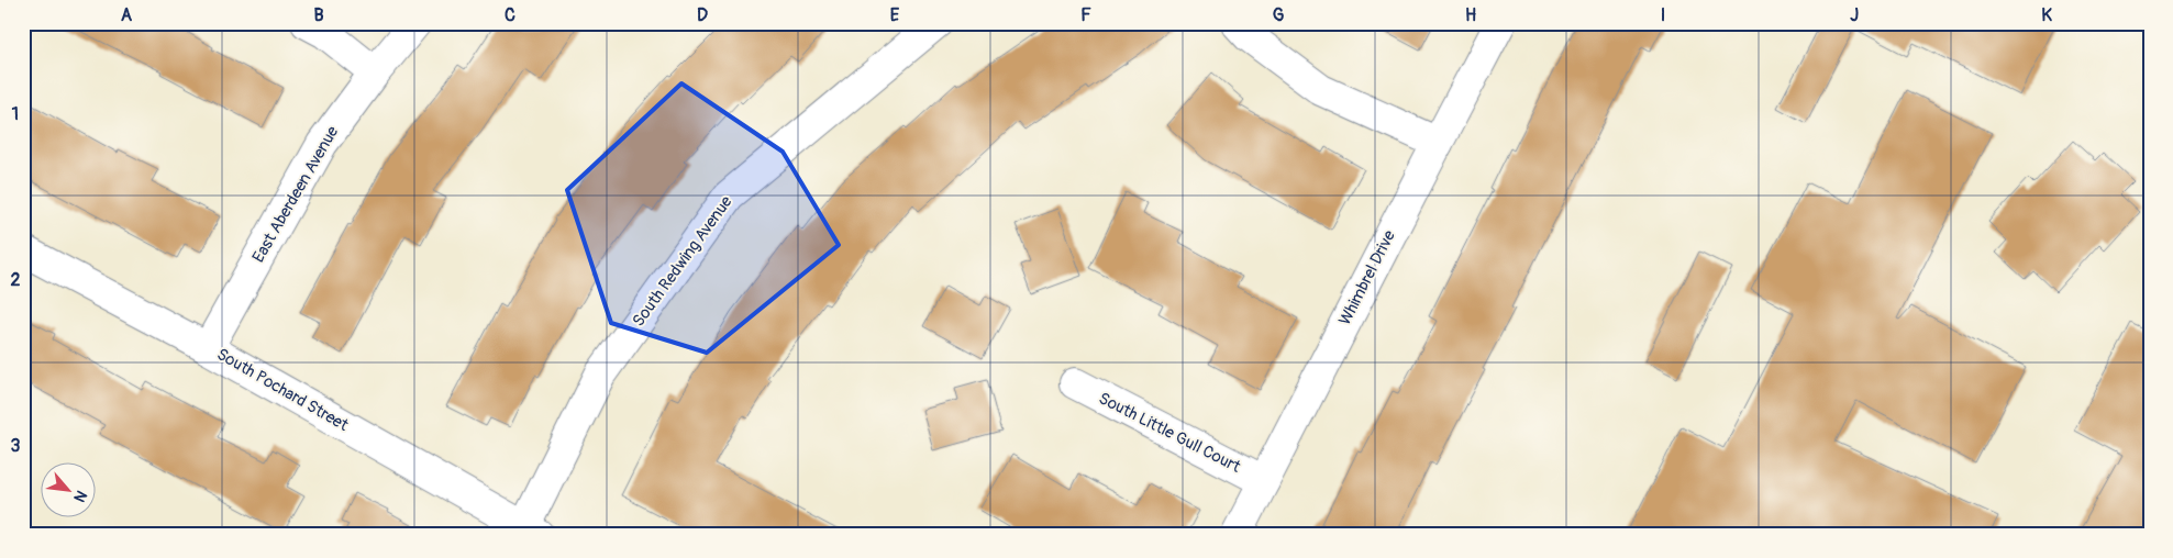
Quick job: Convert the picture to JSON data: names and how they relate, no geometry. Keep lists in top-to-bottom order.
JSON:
{
  "streets": {
    "street": [
      "East Aberdeen Avenue",
      "South Redwing Avenue",
      "Whimbrel Drive",
      "South Pochard Street",
      "South Little Gull Court"
    ]
  },
  "crossings": [
    ["East Aberdeen Avenue", "South Pochard Street"],
    ["South Redwing Avenue", "South Pochard Street"],
    ["Whimbrel Drive", "South Little Gull Court"]
  ],
  "north": "bottom right",
  "grid": {
    "columns": [
      "A",
      "B",
      "C",
      "D",
      "E",
      "F",
      "G",
      "H",
      "I",
      "J",
      "K"
    ],
    "rows": ["1", "2", "3"]
  }
}
